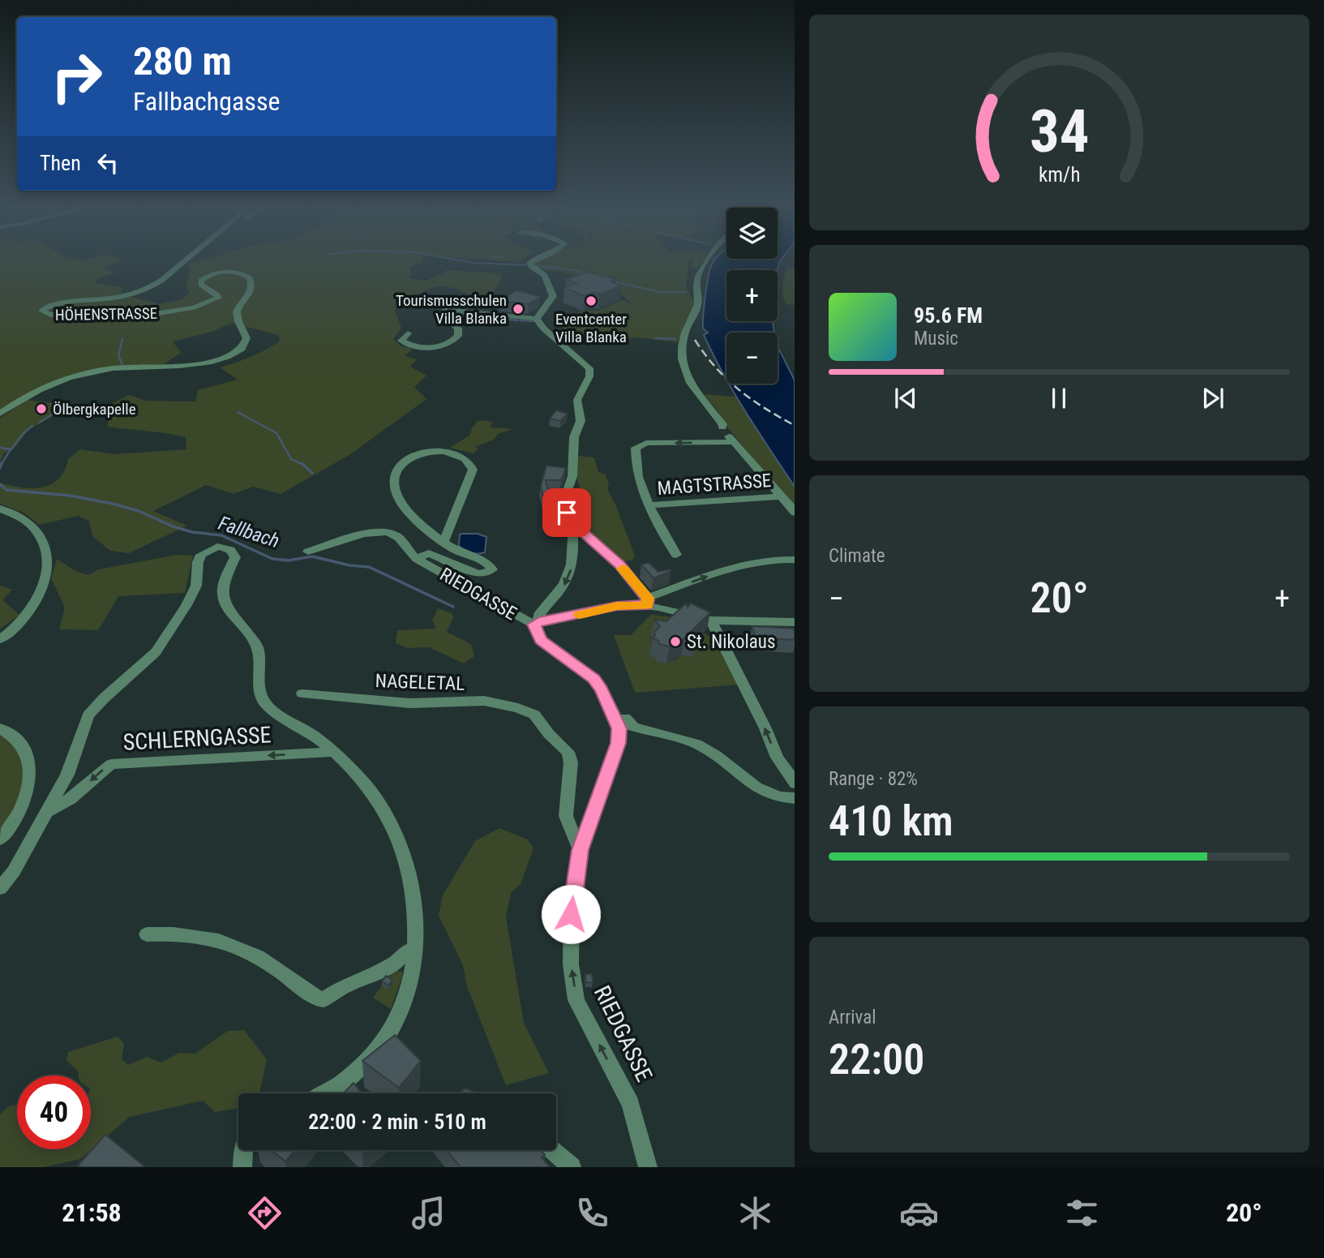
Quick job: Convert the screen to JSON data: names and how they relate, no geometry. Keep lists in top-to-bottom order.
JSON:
{
  "streets": {
    "street": [
      "HÖHENSTRASSE",
      "MAGTSTRASSE",
      "RIEDGASSE",
      "NAGELETAL",
      "SCHLERNGASSE"
    ]
  },
  "crossings": [
    ["RIEDGASSE", "NAGELETAL"]
  ],
  "one_way": ["RIEDGASSE", "SCHLERNGASSE"],
  "water": ["Fallbach"],
  "places": [
    "Eventcenter Villa Blanka",
    "Tourismusschulen Villa Blanka",
    "Ölbergkapelle",
    "St. Nikolaus"
  ],
  "page": {
    "turn": ["280 m", "Fallbachgasse"],
    "then": "Then",
    "map_buttons": ["+", "−"],
    "song": ["95.6 FM", "Music"],
    "tile": [
      "Climate",
      ["Range · 82%", "410 km"],
      ["Arrival", "22:00"]
    ],
    "heat": ["−", "20°", "+"],
    "limit": "40",
    "trip": "22:00 · 2 min · 510 m",
    "tabs": ["21:58", "20°"],
    "gauge": ["34", "km/h"]
  }
}
